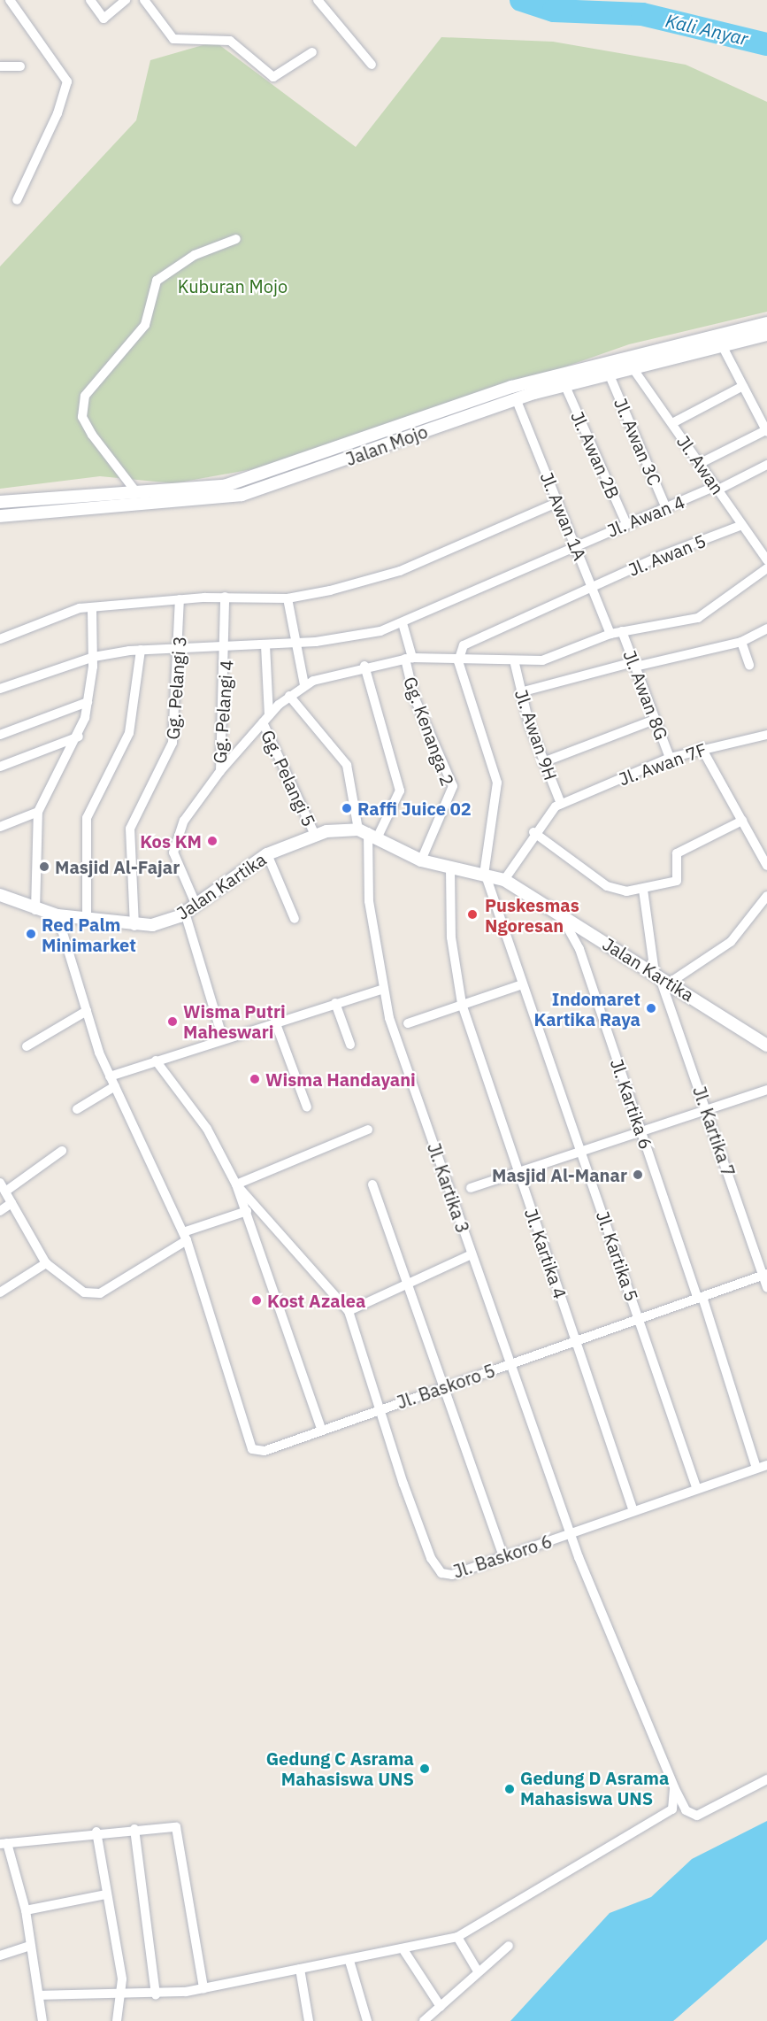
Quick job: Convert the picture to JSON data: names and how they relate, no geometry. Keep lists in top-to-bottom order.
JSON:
{
  "streets": {
    "street": [
      "Jl. Awan 3C",
      "Jalan Mojo",
      "Jl. Awan 2B",
      "Jl. Awan",
      "Jl. Awan 1A",
      "Jl. Awan 4",
      "Jl. Awan 5",
      "Gg. Pelangi 3",
      "Jl. Awan 8G",
      "Gg. Pelangi 4",
      "Gg. Kenanga 2",
      "Jl. Awan 9H",
      "Jl. Awan 7F",
      "Gg. Pelangi 5",
      "Jalan Kartika",
      "Jl. Kartika 6",
      "Jl. Kartika 7",
      "Jl. Kartika 3",
      "Jl. Kartika 4",
      "Jl. Kartika 5",
      "Jl. Baskoro 5",
      "Jl. Baskoro 6"
    ]
  },
  "crossings": [
    ["Jl. Awan 3C", "Jalan Mojo"],
    ["Jl. Awan 3C", "Jl. Awan 4"],
    ["Jalan Mojo", "Jl. Awan 2B"],
    ["Jalan Mojo", "Jl. Awan"],
    ["Jalan Mojo", "Jl. Awan 1A"],
    ["Jl. Awan 2B", "Jl. Awan 4"],
    ["Jl. Awan", "Jl. Awan 4"],
    ["Jl. Awan", "Jl. Awan 5"],
    ["Jl. Awan 1A", "Jl. Awan 4"],
    ["Jl. Awan 1A", "Jl. Awan 5"],
    ["Jl. Awan 4", "Gg. Pelangi 3"],
    ["Jl. Awan 4", "Gg. Pelangi 4"],
    ["Jl. Awan 4", "Gg. Kenanga 2"],
    ["Gg. Pelangi 3", "Jalan Kartika"],
    ["Jl. Awan 8G", "Jl. Awan 7F"],
    ["Gg. Pelangi 4", "Jalan Kartika"],
    ["Gg. Kenanga 2", "Jalan Kartika"],
    ["Jl. Awan 9H", "Jl. Awan 7F"],
    ["Gg. Pelangi 5", "Jalan Kartika"],
    ["Jalan Kartika", "Jl. Kartika 6"],
    ["Jalan Kartika", "Jl. Kartika 7"],
    ["Jalan Kartika", "Jl. Kartika 3"],
    ["Jalan Kartika", "Jl. Kartika 4"],
    ["Jalan Kartika", "Jl. Kartika 5"],
    ["Jl. Kartika 6", "Jl. Baskoro 5"],
    ["Jl. Kartika 6", "Jl. Baskoro 6"],
    ["Jl. Kartika 7", "Jl. Baskoro 5"],
    ["Jl. Kartika 3", "Jl. Baskoro 5"],
    ["Jl. Kartika 3", "Jl. Baskoro 6"],
    ["Jl. Kartika 4", "Jl. Baskoro 5"],
    ["Jl. Kartika 4", "Jl. Baskoro 6"],
    ["Jl. Kartika 5", "Jl. Baskoro 5"],
    ["Jl. Kartika 5", "Jl. Baskoro 6"],
    ["Jl. Baskoro 5", "Jl. Baskoro 6"]
  ],
  "water": ["Kali Anyar"],
  "parks": ["Kuburan Mojo"],
  "places": [
    "Raffi Juice 02",
    "Kos KM",
    "Masjid Al-Fajar",
    "Puskesmas Ngoresan",
    "Red Palm Minimarket",
    "Indomaret Kartika Raya",
    "Wisma Putri Maheswari",
    "Wisma Handayani",
    "Masjid Al-Manar",
    "Kost Azalea",
    "Gedung C Asrama Mahasiswa UNS",
    "Gedung D Asrama Mahasiswa UNS"
  ]
}
